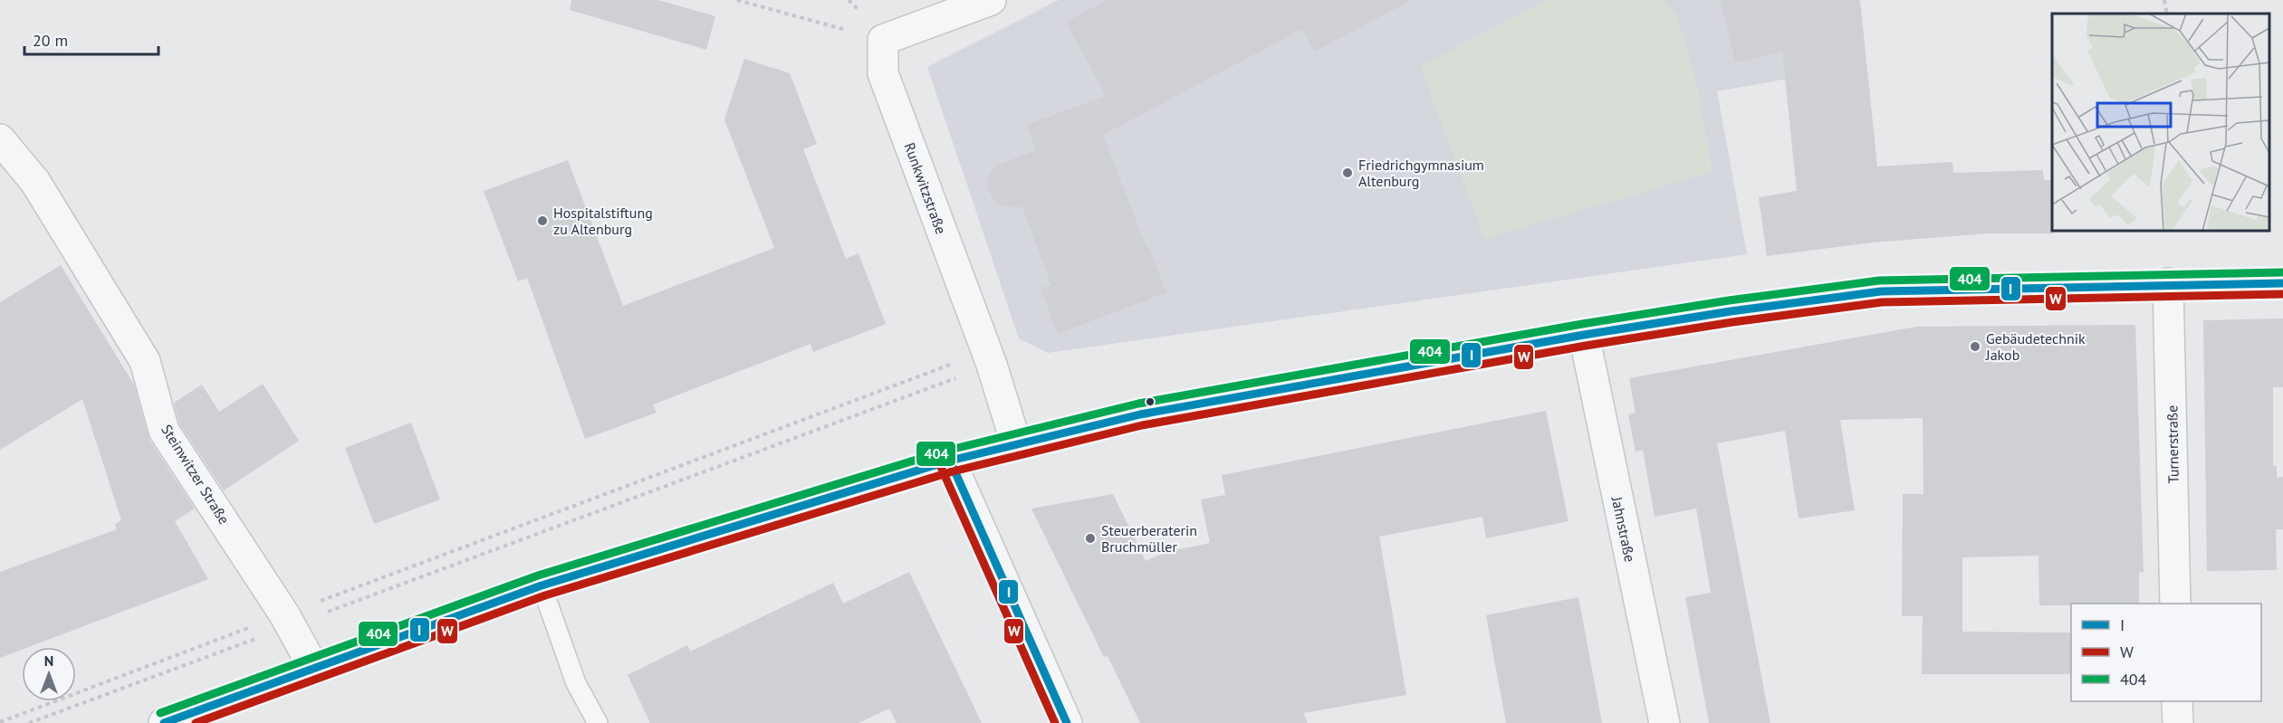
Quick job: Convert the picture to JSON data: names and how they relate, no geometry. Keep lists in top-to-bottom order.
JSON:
{
  "streets": {
    "street": [
      "Runkwitzstraße",
      "Turnerstraße",
      "Steinwitzer Straße",
      "Jahnstraße"
    ]
  },
  "places": [
    "Friedrichgymnasium Altenburg",
    "Hospitalstiftung zu Altenburg",
    "Gebäudetechnik Jakob",
    "Steuerberaterin Bruchmüller"
  ],
  "lines": ["transit line 404", "transit line I", "transit line W"],
  "legend": ["I", "W", "404"],
  "scale_bar": "20 m",
  "north": "top"
}
